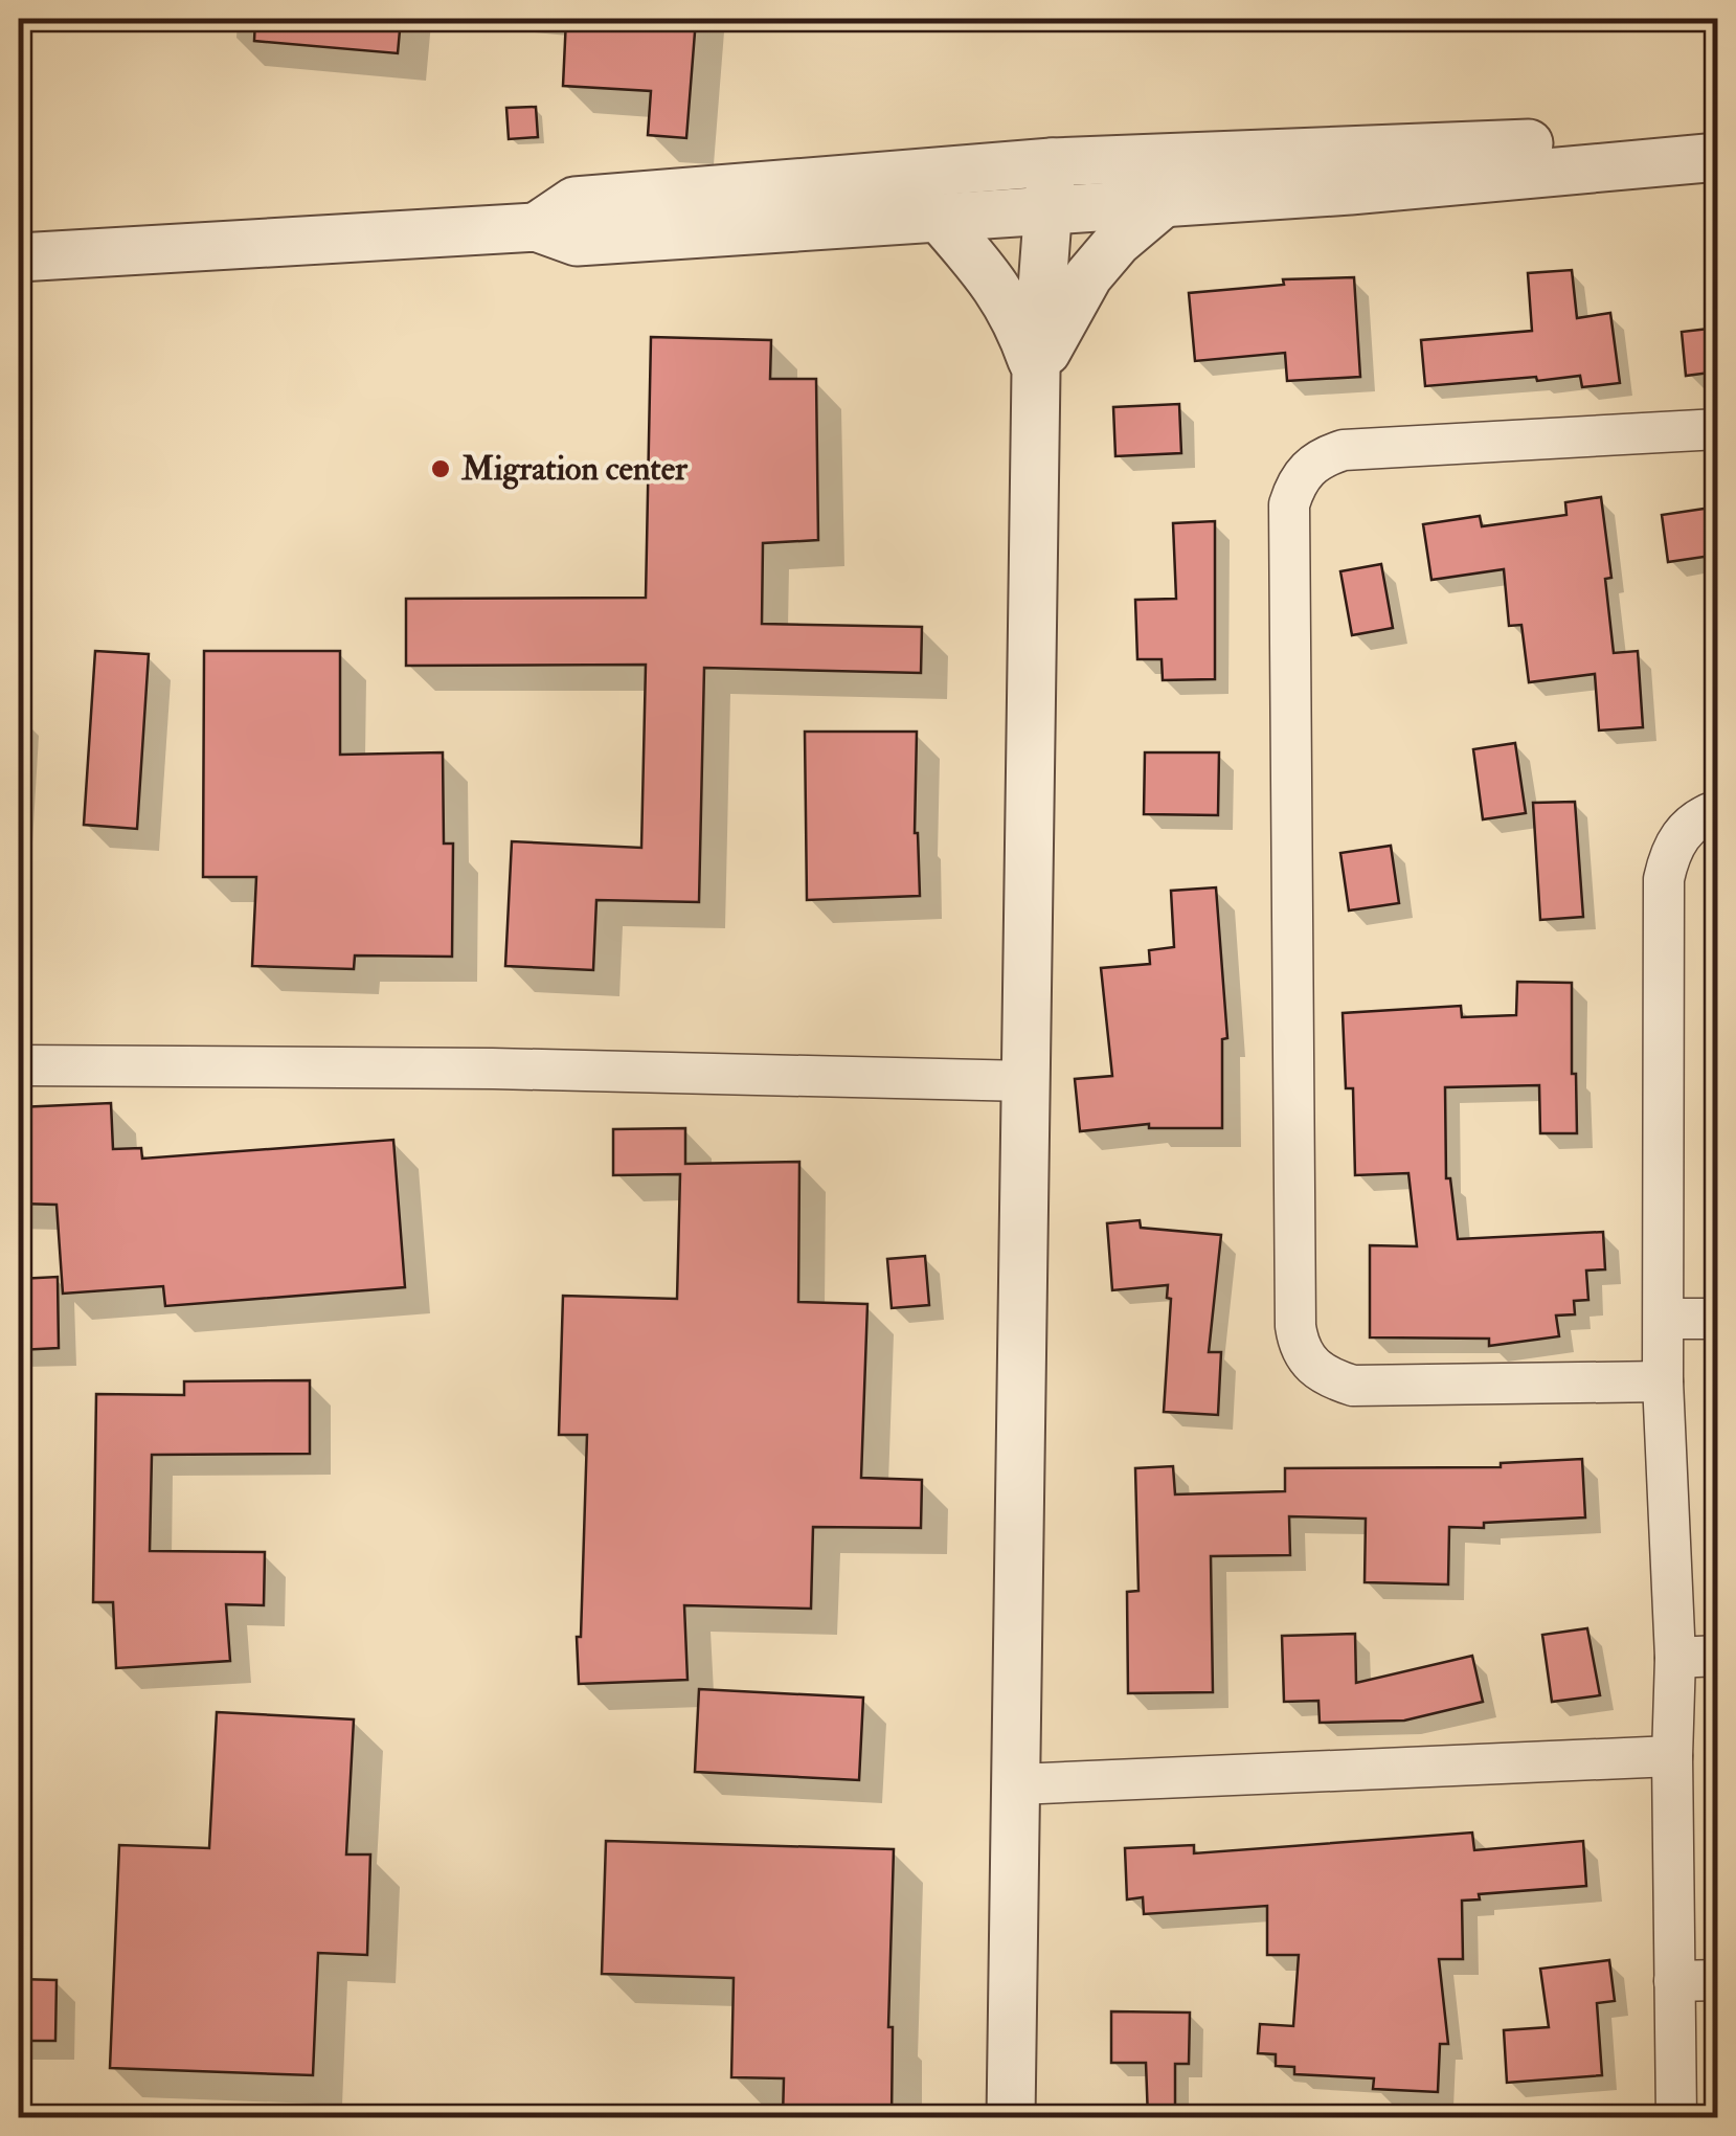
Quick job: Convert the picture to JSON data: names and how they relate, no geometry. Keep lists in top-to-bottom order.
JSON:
{
  "places": ["Migration center"]
}
